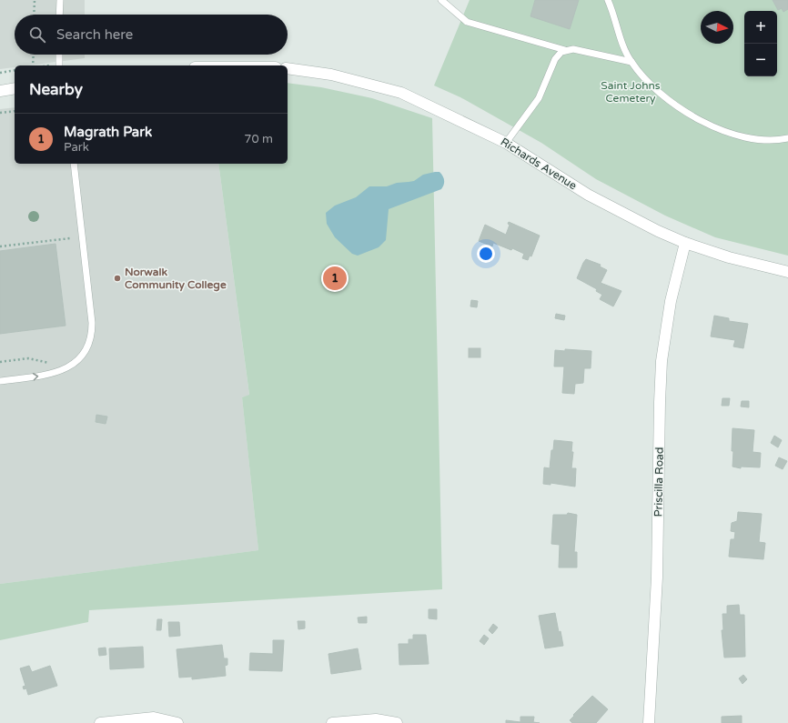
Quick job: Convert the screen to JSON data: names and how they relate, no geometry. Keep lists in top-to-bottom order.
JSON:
{
  "streets": {
    "street": ["Richards Avenue", "Priscilla Road"]
  },
  "crossings": [
    ["Richards Avenue", "Priscilla Road"]
  ],
  "parks": ["Saint Johns Cemetery"],
  "places": ["Norwalk Community College"],
  "north": "right",
  "page": {
    "map_buttons": ["+", "−"],
    "search": "Search here",
    "heading": "Nearby",
    "list": [
      {
        "mark": "1",
        "name": "Magrath Park",
        "note": "Park",
        "value": "70 m"
      }
    ],
    "pins": "1"
  }
}
